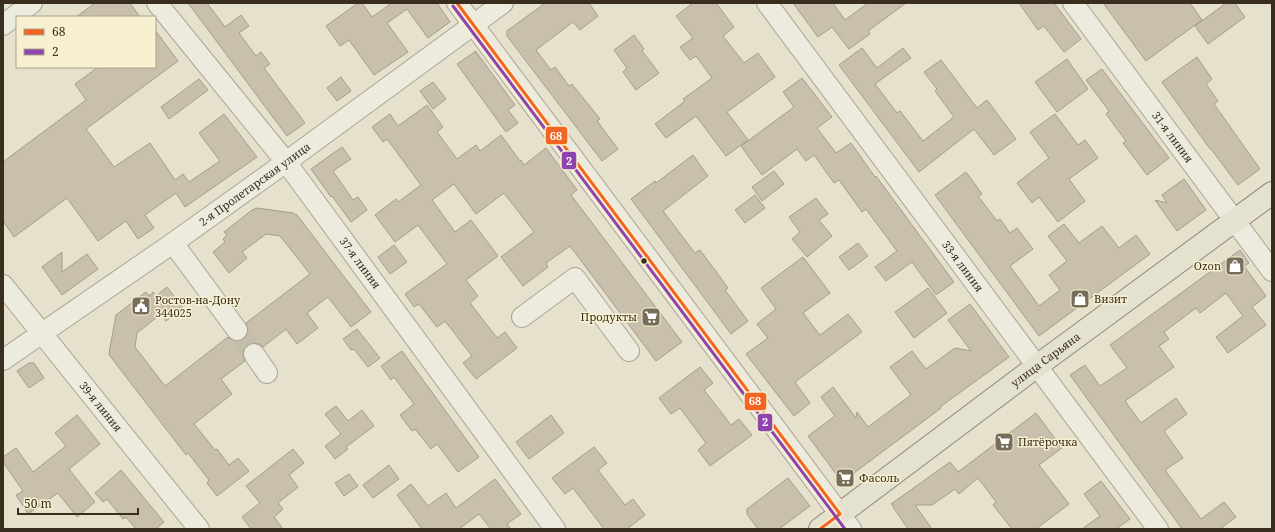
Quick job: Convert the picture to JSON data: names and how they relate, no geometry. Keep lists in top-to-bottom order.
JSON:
{
  "streets": {
    "main road": ["улица Сарьяна"],
    "street": [
      "31-я линия",
      "2-я Пролетарская улица",
      "37-я линия",
      "33-я линия",
      "39-я линия"
    ]
  },
  "crossings": [
    ["31-я линия", "улица Сарьяна"],
    ["2-я Пролетарская улица", "37-я линия"],
    ["2-я Пролетарская улица", "39-я линия"],
    ["33-я линия", "улица Сарьяна"]
  ],
  "places": {
    "shop": ["Ozon", "Визит"],
    "public building": ["Ростов-на-Дону 344025"],
    "supermarket": ["Продукты", "Пятёрочка", "Фасоль"]
  },
  "lines": ["transit line 68", "transit line 2"],
  "legend": ["68", "2"],
  "scale_bar": "50 m"
}
